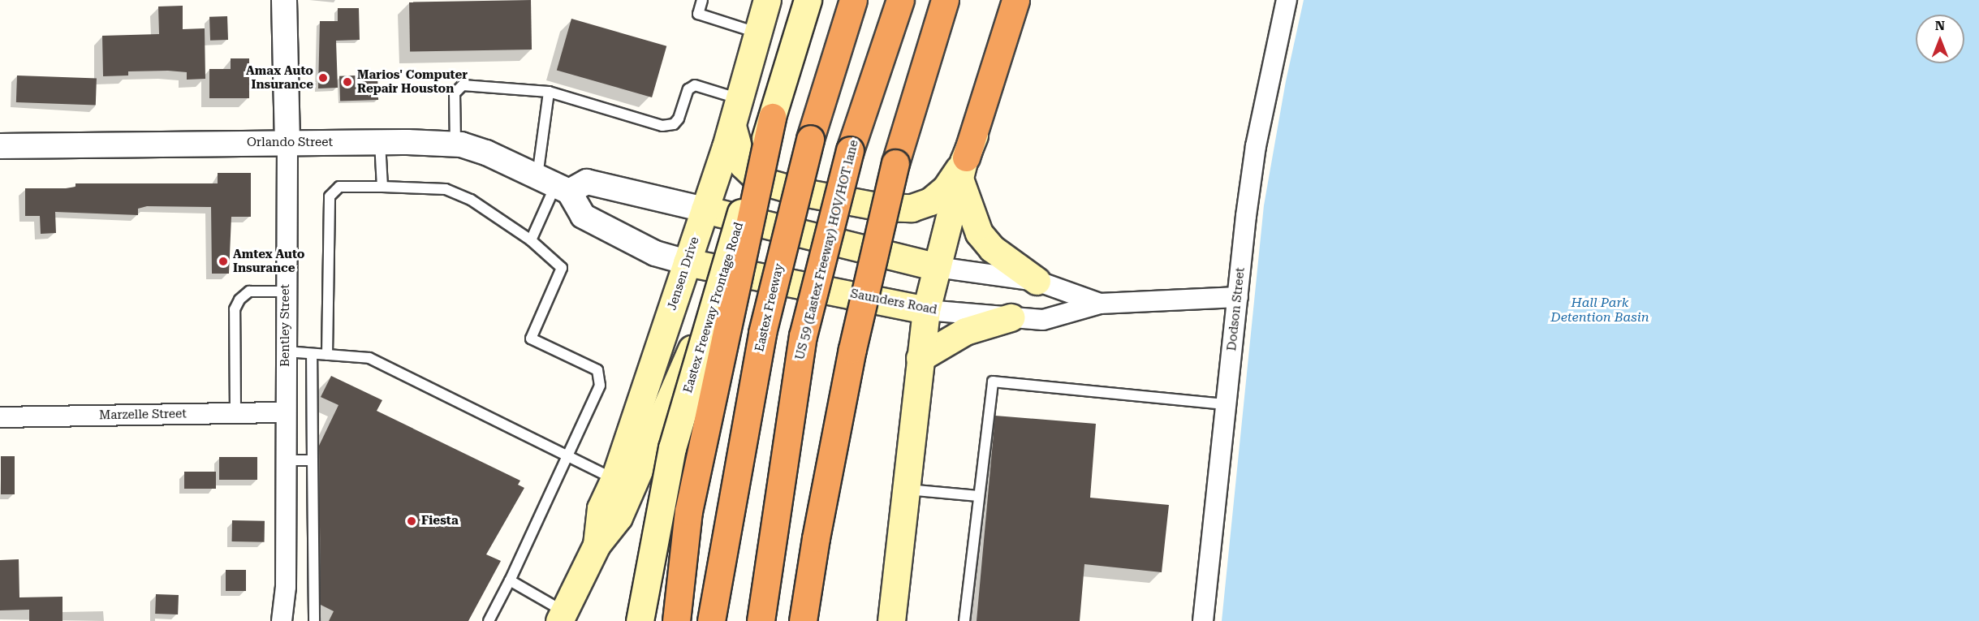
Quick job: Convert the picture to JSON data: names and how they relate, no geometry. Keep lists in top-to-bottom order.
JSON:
{
  "streets": {
    "highway": ["US 59 (Eastex Freeway) HOV/HOT lane", "Eastex Freeway"],
    "main road": ["Jensen Drive", "Saunders Road", "Eastex Freeway Frontage Road"],
    "street": [
      "Orlando Street",
      "Dodson Street",
      "Bentley Street",
      "Marzelle Street"
    ]
  },
  "crossings": [
    ["Orlando Street", "Bentley Street"],
    ["Jensen Drive", "Saunders Road"],
    ["Saunders Road", "Dodson Street"],
    ["Bentley Street", "Marzelle Street"]
  ],
  "water": ["Hall Park Detention Basin"],
  "places": [
    "Amax Auto Insurance",
    "Marios' Computer Repair Houston",
    "Amtex Auto Insurance",
    "Fiesta"
  ],
  "north": "top"
}
